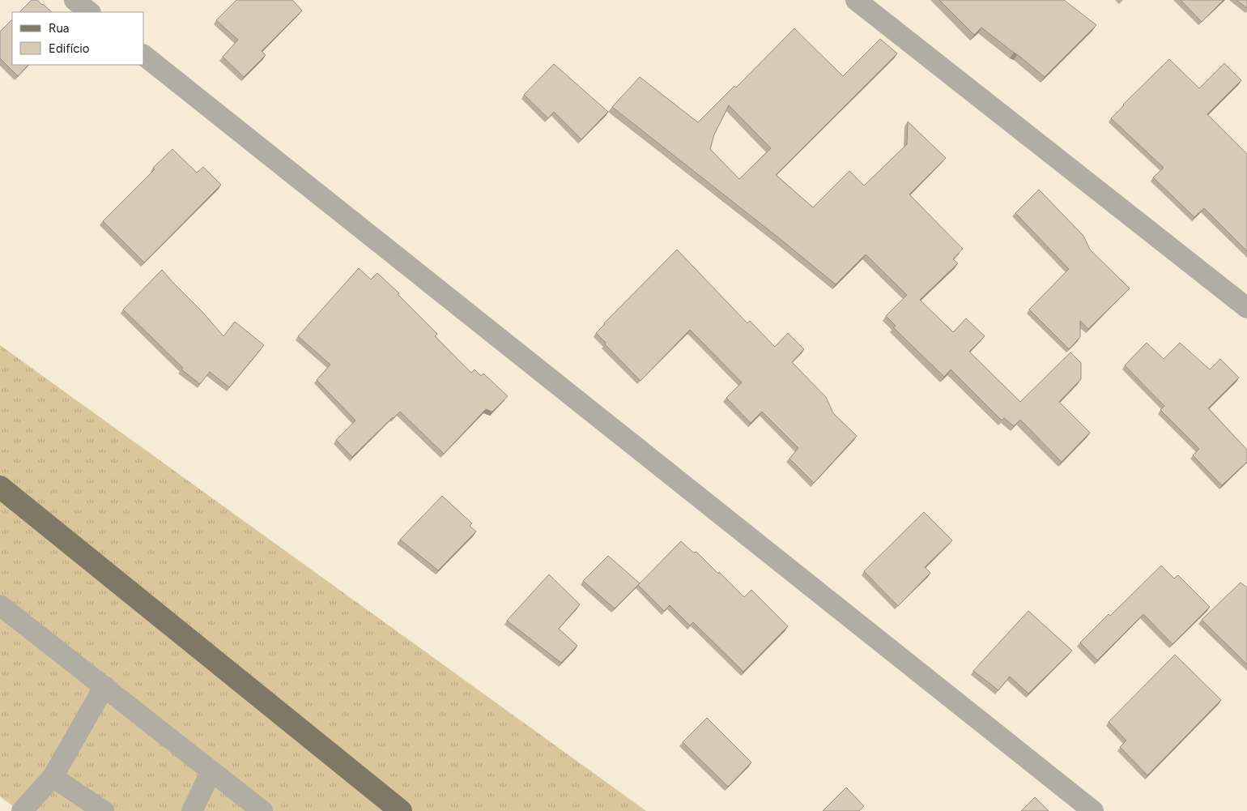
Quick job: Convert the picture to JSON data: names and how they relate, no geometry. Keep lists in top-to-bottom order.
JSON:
{
  "legend": ["Rua", "Edifício"]
}
